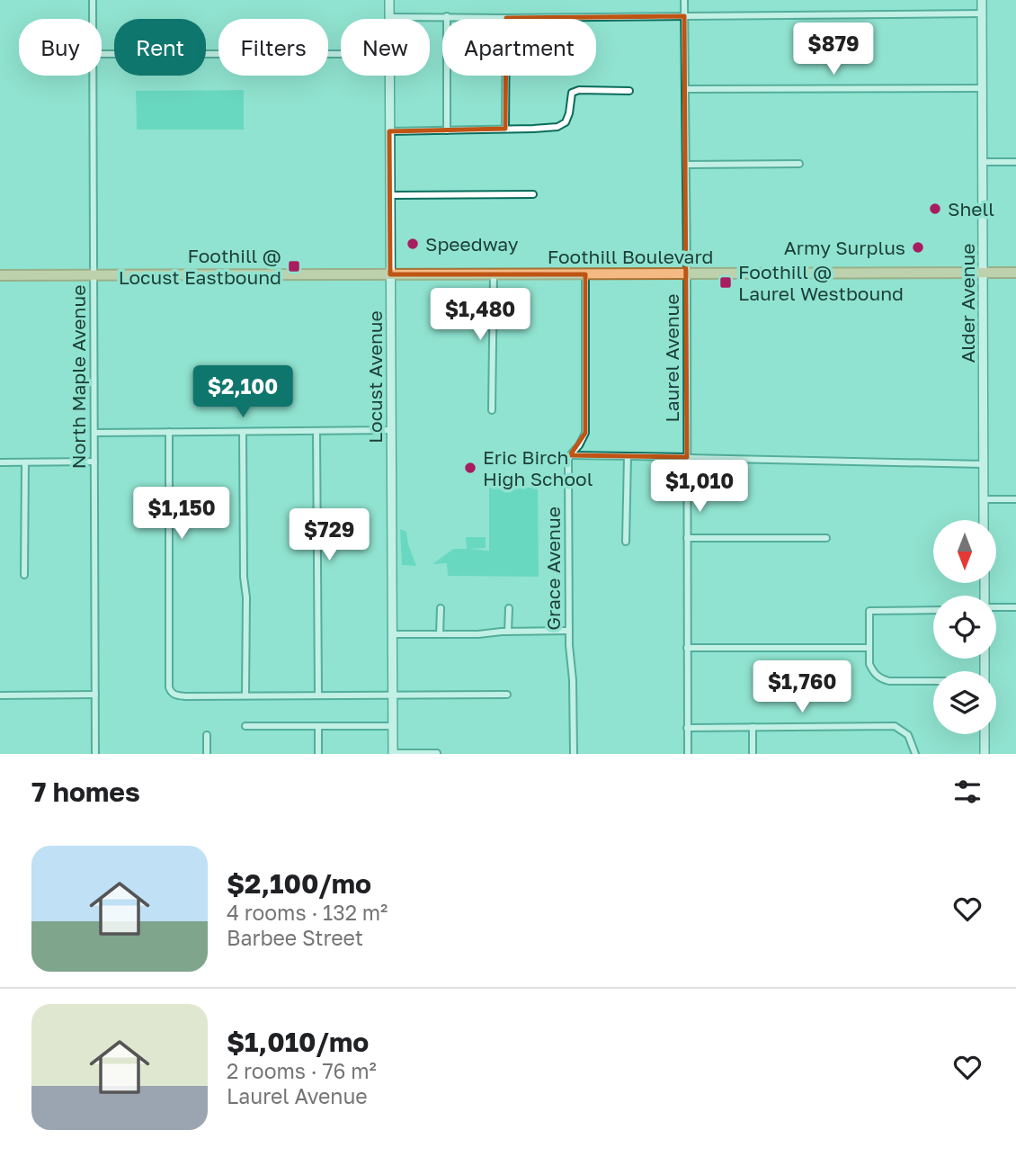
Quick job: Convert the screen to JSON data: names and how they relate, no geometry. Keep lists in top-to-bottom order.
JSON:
{
  "streets": {
    "main road": ["Foothill Boulevard"],
    "street": [
      "Alder Avenue",
      "Laurel Avenue",
      "North Maple Avenue",
      "Locust Avenue",
      "Grace Avenue"
    ]
  },
  "crossings": [
    ["Foothill Boulevard", "Alder Avenue"],
    ["Foothill Boulevard", "Laurel Avenue"],
    ["Foothill Boulevard", "North Maple Avenue"],
    ["Foothill Boulevard", "Locust Avenue"],
    ["Foothill Boulevard", "Grace Avenue"]
  ],
  "places": {
    "other": [
      "Shell",
      "Speedway",
      "Army Surplus",
      "Eric Birch High School"
    ],
    "transit": ["Foothill @ Locust Eastbound", "Foothill @ Laurel Westbound"]
  },
  "north": "bottom",
  "page": {
    "chip": [
      "Buy",
      "Rent",
      "Filters",
      "New",
      "Apartment"
    ],
    "price": [
      "$879",
      "$1,480",
      "$2,100",
      "$1,010",
      "$1,150",
      "$729",
      "$1,760"
    ],
    "heading": "7 homes",
    "list": [
      {
        "name": "$2,100/mo",
        "note": "4 rooms · 132 m² · Barbee Street"
      },
      {
        "name": "$1,010/mo",
        "note": "2 rooms · 76 m² · Laurel Avenue"
      }
    ]
  }
}
